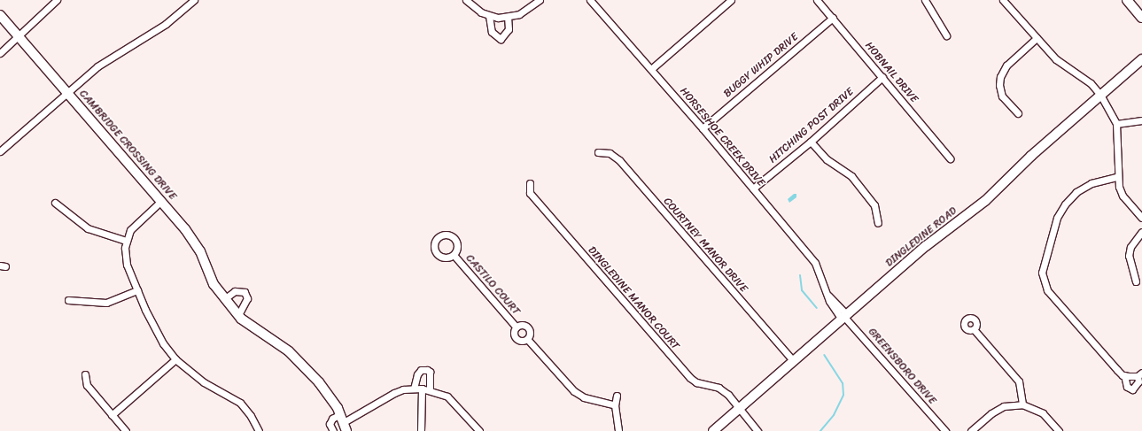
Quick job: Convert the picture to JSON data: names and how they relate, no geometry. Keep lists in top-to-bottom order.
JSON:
{
  "streets": {
    "street": [
      "BUGGY WHIP DRIVE",
      "HOBNAIL DRIVE",
      "HITCHING POST DRIVE",
      "HORSESHOE CREEK DRIVE",
      "CAMBRIDGE CROSSING DRIVE",
      "DINGLEDINE ROAD",
      "COURTNEY MANOR DRIVE",
      "CASTILO COURT",
      "DINGLEDINE MANOR COURT",
      "GREENSBORO DRIVE"
    ]
  },
  "crossings": [
    ["BUGGY WHIP DRIVE", "HOBNAIL DRIVE"],
    ["BUGGY WHIP DRIVE", "HORSESHOE CREEK DRIVE"],
    ["HOBNAIL DRIVE", "HITCHING POST DRIVE"],
    ["HITCHING POST DRIVE", "HORSESHOE CREEK DRIVE"],
    ["HORSESHOE CREEK DRIVE", "DINGLEDINE ROAD"],
    ["HORSESHOE CREEK DRIVE", "GREENSBORO DRIVE"],
    ["DINGLEDINE ROAD", "COURTNEY MANOR DRIVE"],
    ["DINGLEDINE ROAD", "DINGLEDINE MANOR COURT"],
    ["DINGLEDINE ROAD", "GREENSBORO DRIVE"]
  ]
}
